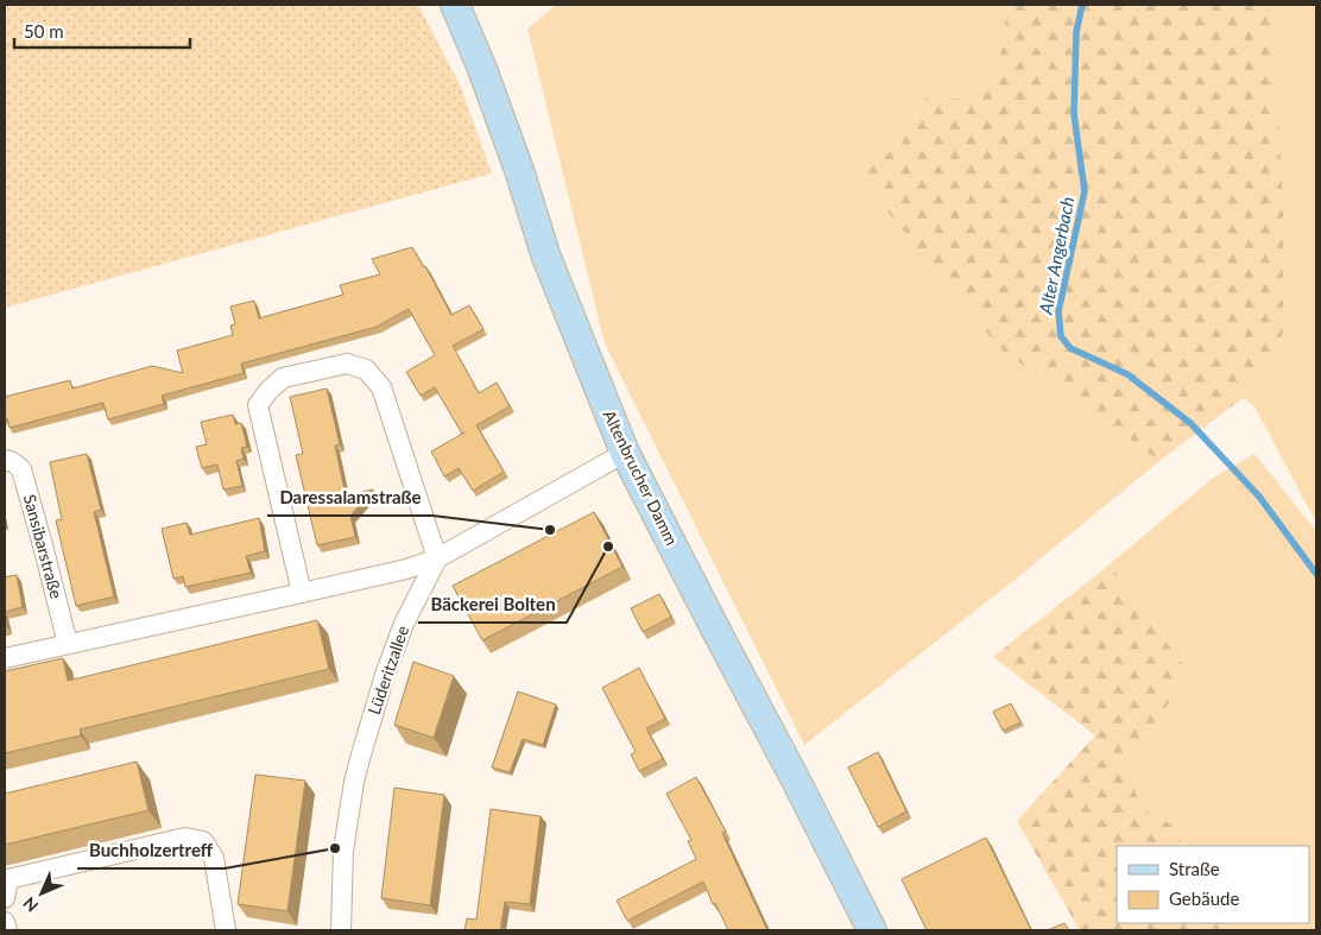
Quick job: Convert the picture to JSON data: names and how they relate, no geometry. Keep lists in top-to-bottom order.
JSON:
{
  "streets": {
    "main road": ["Altenbrucher Damm"],
    "street": ["Sansibarstraße", "Lüderitzallee"]
  },
  "water": ["Alter Angerbach"],
  "places": ["Daressalamstraße", "Bäckerei Bolten", "Buchholzertreff"],
  "legend": ["Straße", "Gebäude"],
  "scale_bar": "50 m",
  "north": "bottom left"
}
